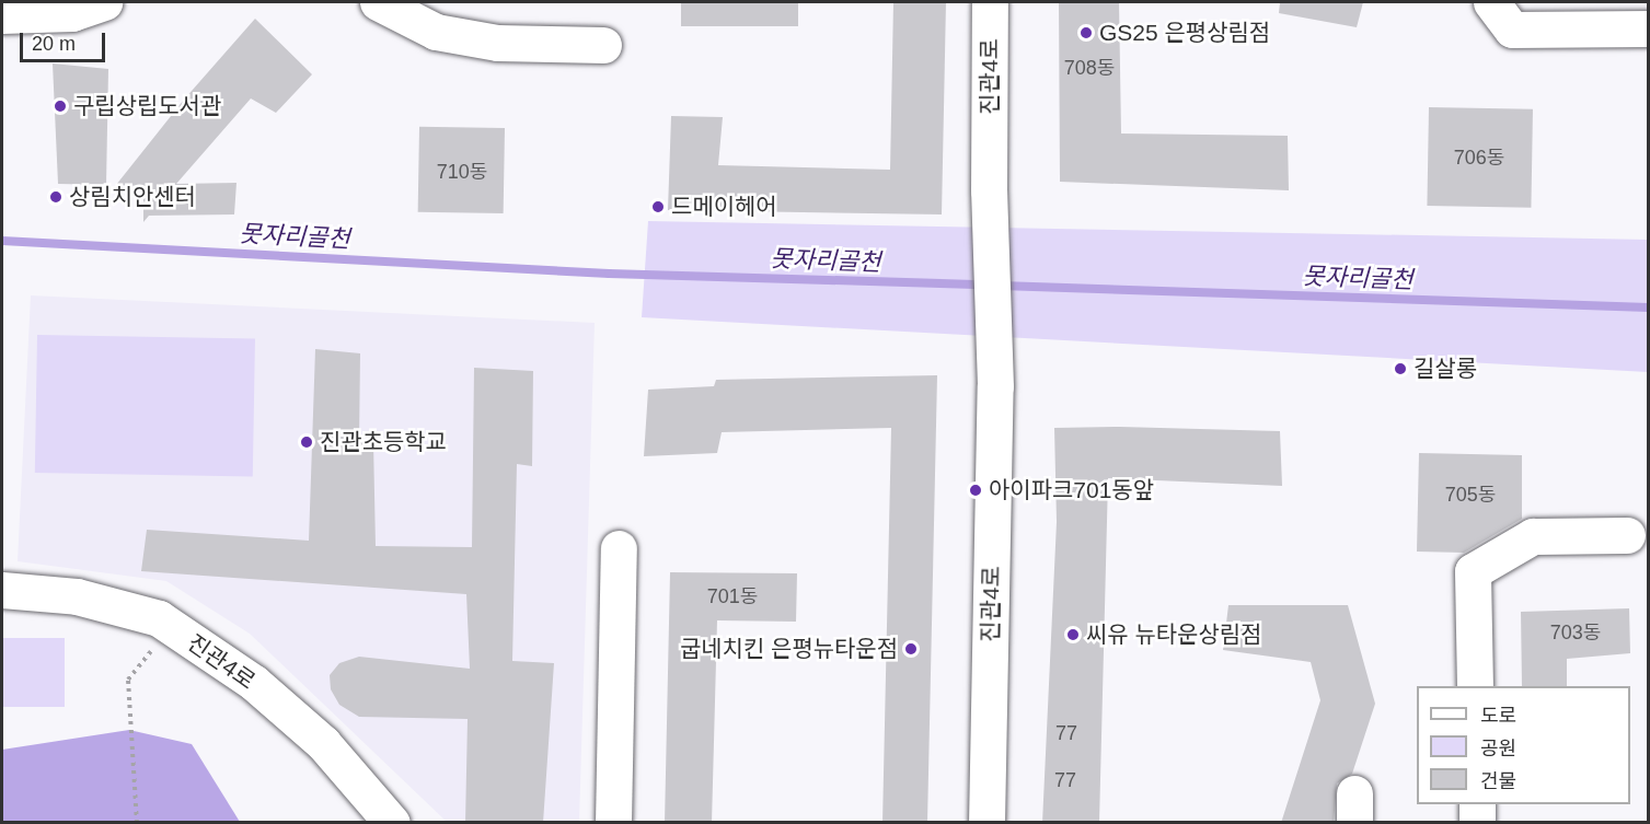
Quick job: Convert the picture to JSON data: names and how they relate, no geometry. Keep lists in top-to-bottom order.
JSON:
{
  "streets": {
    "street": ["진관4로"]
  },
  "water": ["못자리골천"],
  "places": [
    "GS25 은평상림점",
    "구립상립도서관",
    "상림치안센터",
    "드메이헤어",
    "길살롱",
    "진관초등학교",
    "아이파크701동앞",
    "씨유 뉴타운상림점",
    "굽네치킨 은평뉴타운점"
  ],
  "house_numbers": [
    "708동",
    "706동",
    "710동",
    "705동",
    "701동",
    "703동",
    "77",
    "77"
  ],
  "legend": ["도로", "공원", "건물"],
  "scale_bar": "20 m"
}
